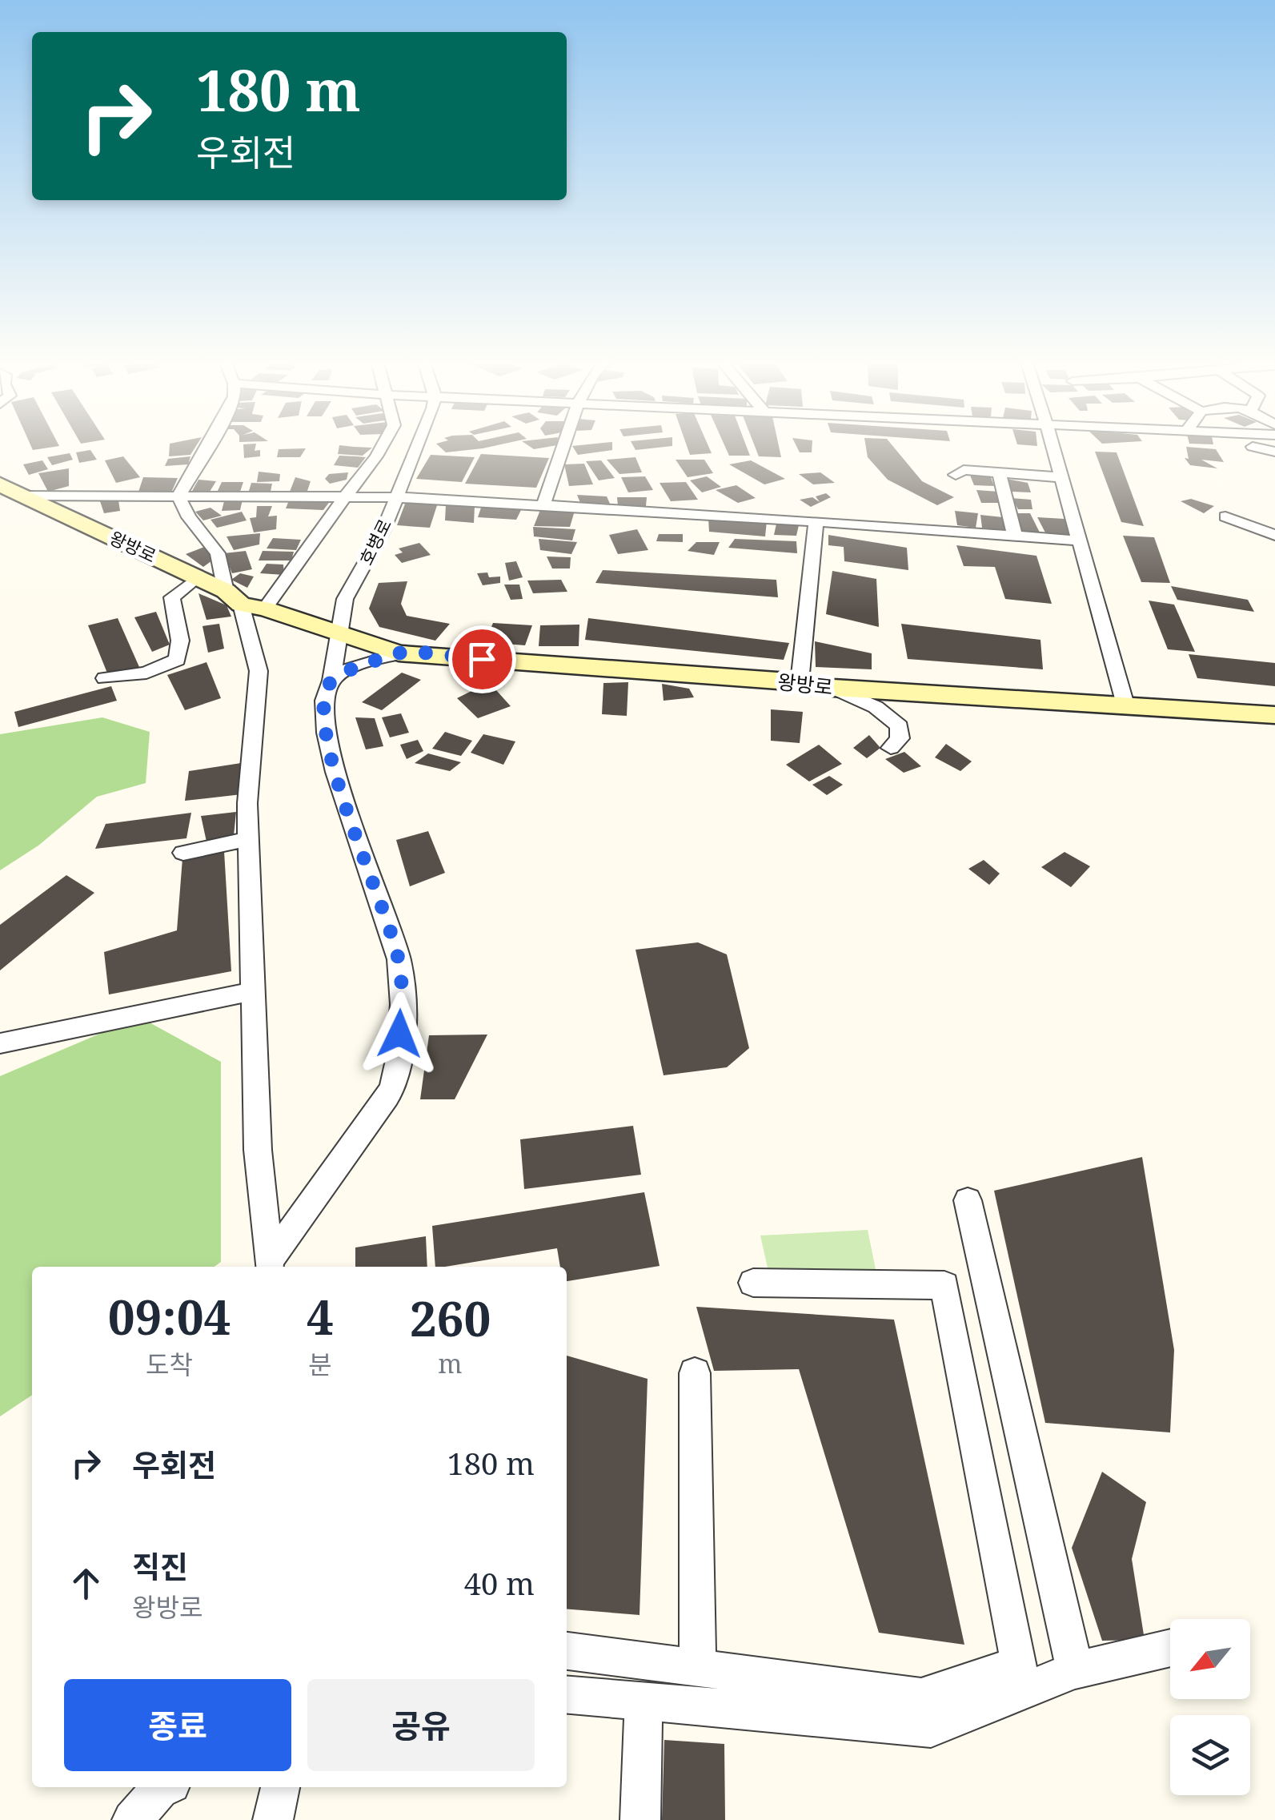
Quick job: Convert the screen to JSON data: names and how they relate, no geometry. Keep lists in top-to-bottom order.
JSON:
{
  "streets": {
    "main road": ["왕방로"],
    "street": ["호병로"]
  },
  "crossings": [
    ["호병로", "왕방로"]
  ],
  "north": "bottom left",
  "page": {
    "turn": ["180 m", "우회전"],
    "eta": [
      "09:04",
      "도착",
      "4",
      "분",
      "260",
      "m"
    ],
    "list": [
      {
        "name": "우회전",
        "value": "180 m"
      },
      {
        "name": "직진",
        "note": "왕방로",
        "value": "40 m"
      }
    ],
    "buttons": ["종료", "공유"]
  }
}
